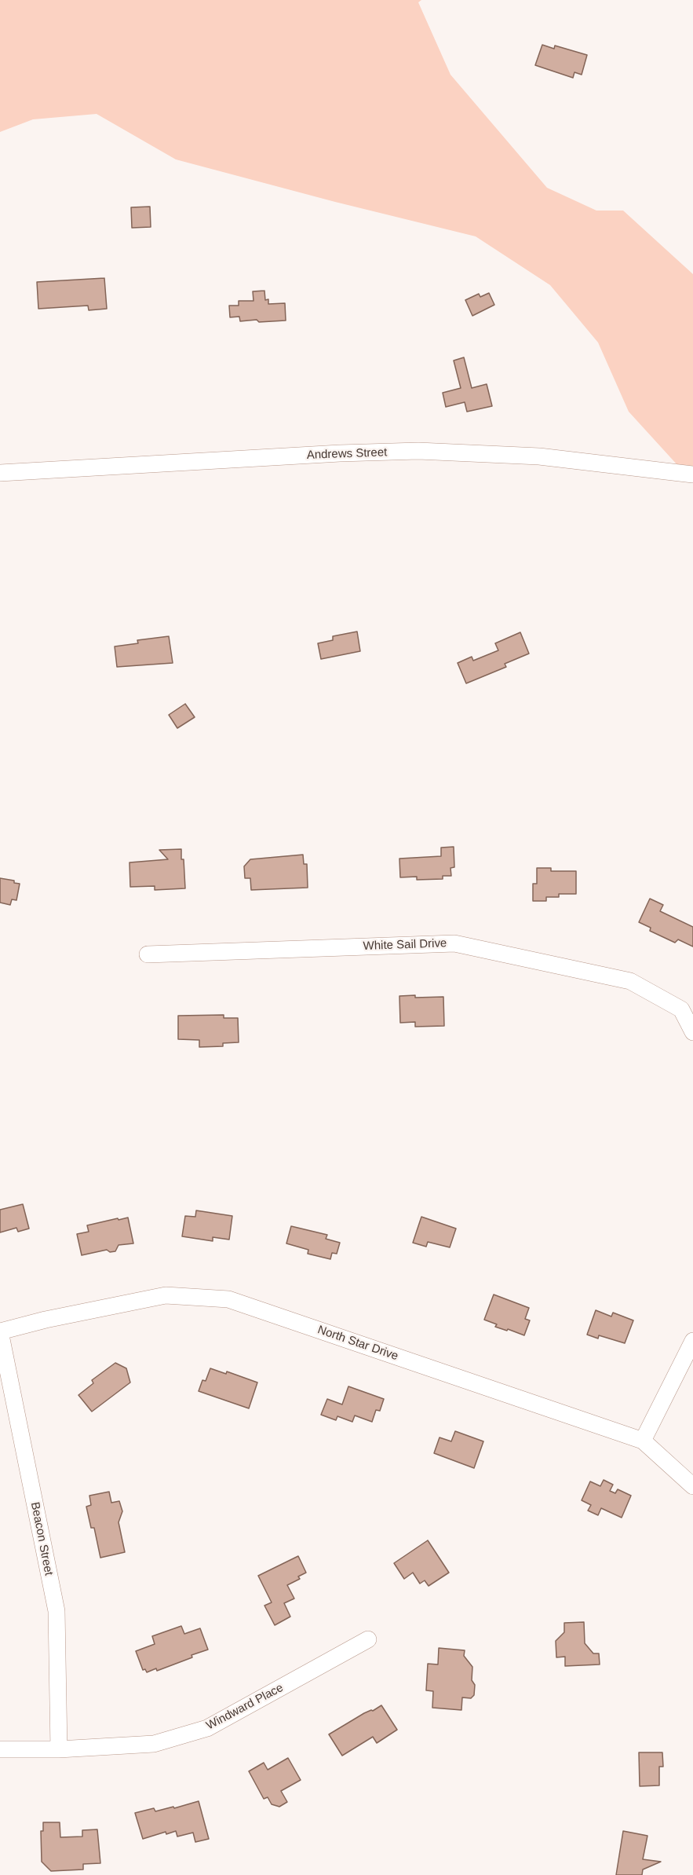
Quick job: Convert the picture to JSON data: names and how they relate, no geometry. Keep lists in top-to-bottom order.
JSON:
{
  "streets": {
    "street": [
      "Andrews Street",
      "White Sail Drive",
      "North Star Drive",
      "Beacon Street",
      "Windward Place"
    ]
  },
  "crossings": [
    ["North Star Drive", "Beacon Street"],
    ["Beacon Street", "Windward Place"]
  ]
}
